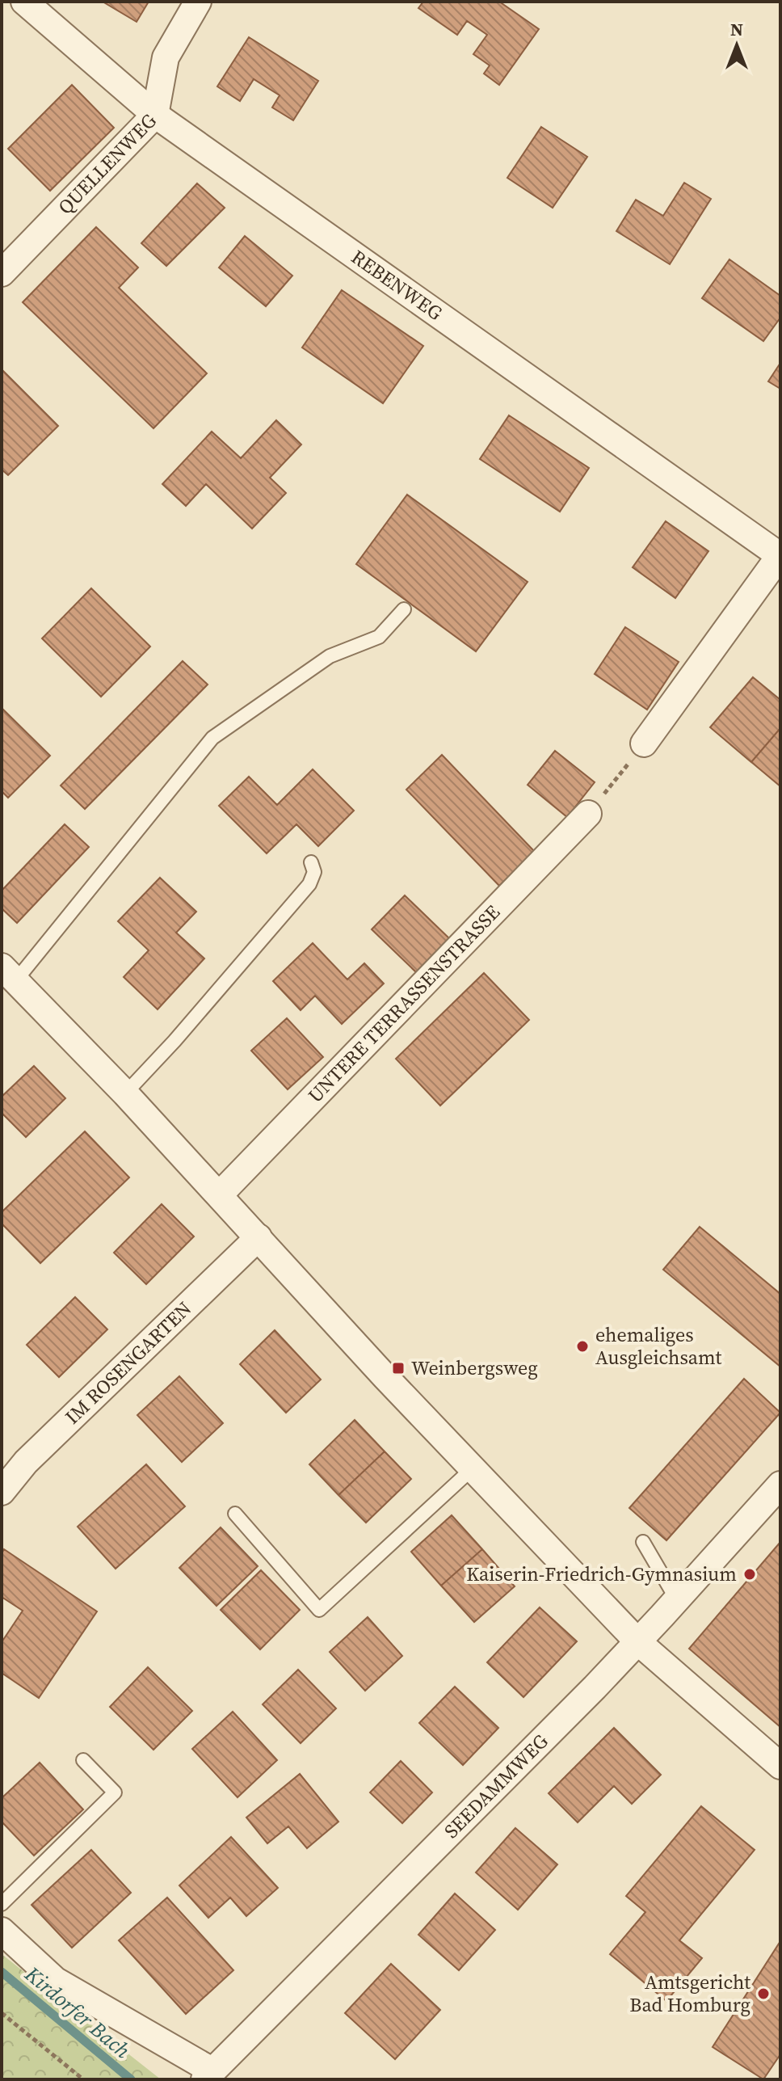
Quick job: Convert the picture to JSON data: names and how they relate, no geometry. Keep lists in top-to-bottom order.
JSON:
{
  "streets": {
    "street": [
      "QUELLENWEG",
      "REBENWEG",
      "UNTERE TERRASSENSTRASSE",
      "IM ROSENGARTEN",
      "SEEDAMMWEG"
    ]
  },
  "crossings": [
    ["QUELLENWEG", "REBENWEG"]
  ],
  "water": ["Kirdorfer Bach"],
  "places": {
    "other": ["ehemaliges Ausgleichsamt", "Kaiserin-Friedrich-Gymnasium", "Amtsgericht Bad Homburg"],
    "transit": ["Weinbergsweg"]
  },
  "north": "top"
}
